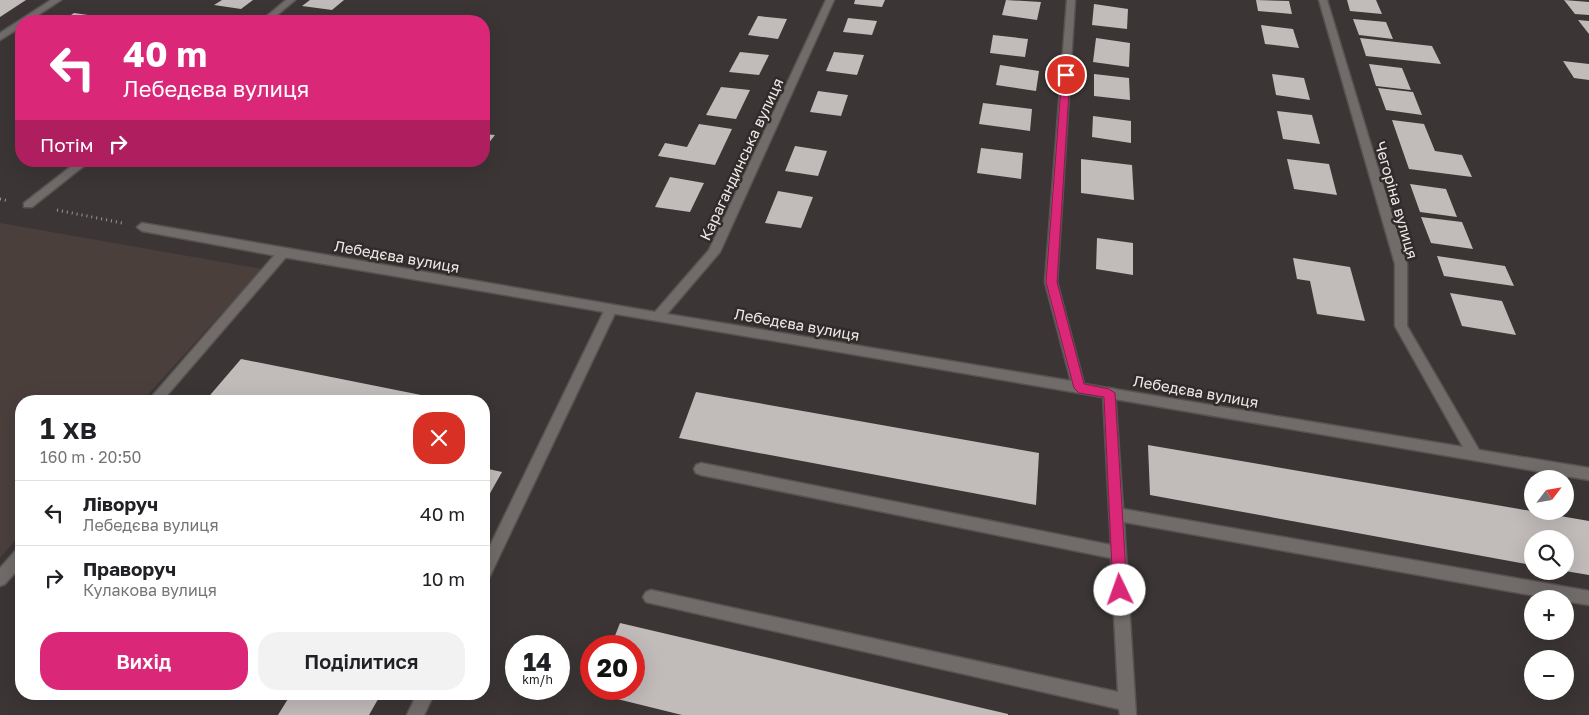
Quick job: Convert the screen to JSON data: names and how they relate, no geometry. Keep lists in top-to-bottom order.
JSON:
{
  "streets": {
    "street": ["Карагандинська вулиця", "Чегоріна вулиця", "Лебедєва вулиця"]
  },
  "crossings": [
    ["Карагандинська вулиця", "Лебедєва вулиця"],
    ["Чегоріна вулиця", "Лебедєва вулиця"]
  ],
  "north": "top right",
  "page": {
    "turn": ["40 m", "Лебедєва вулиця"],
    "then": "Потім",
    "heading": ["1 хв", "160 m · 20:50"],
    "map_buttons": ["+", "−"],
    "list": [
      {
        "name": "Ліворуч",
        "note": "Лебедєва вулиця",
        "value": "40 m"
      },
      {
        "name": "Праворуч",
        "note": "Кулакова вулиця",
        "value": "10 m"
      }
    ],
    "buttons": ["Вихід", "Поділитися"],
    "speed": "14 km/h",
    "limit": "20"
  }
}
